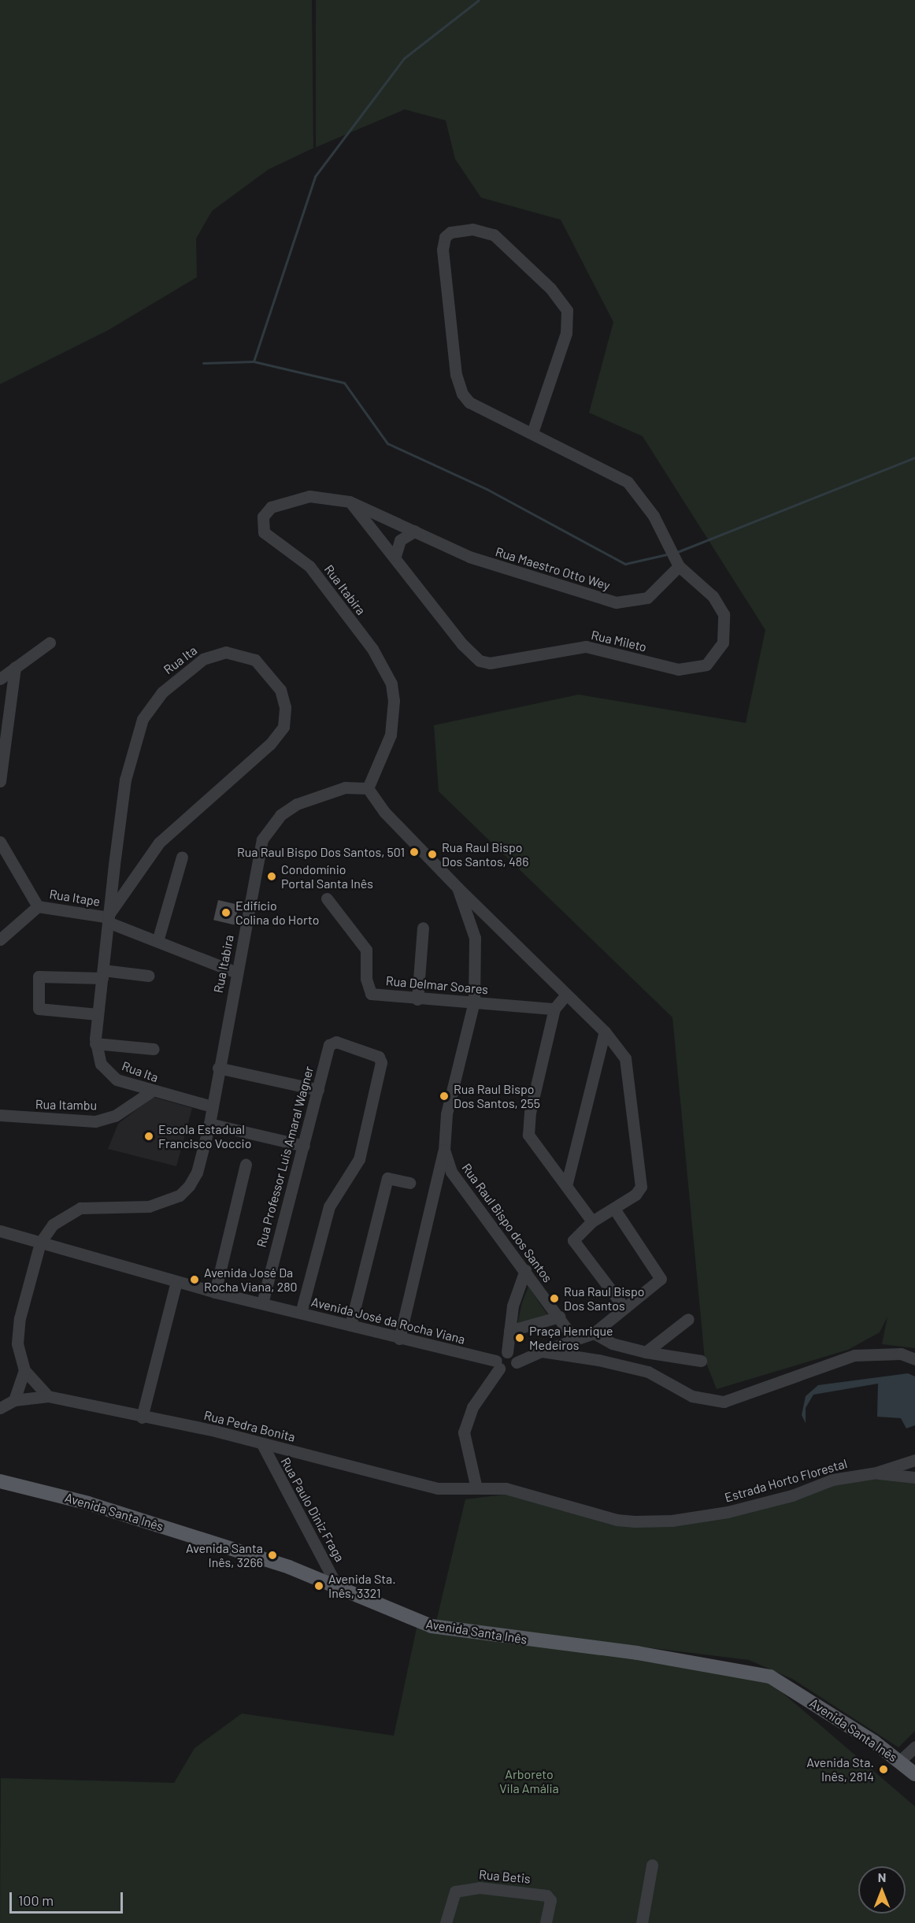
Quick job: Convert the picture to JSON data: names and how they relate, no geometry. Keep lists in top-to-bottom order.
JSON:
{
  "streets": {
    "main road": ["Avenida Santa Inês"],
    "street": [
      "Rua Maestro Otto Wey",
      "Rua Itabira",
      "Rua Mileto",
      "Rua Ita",
      "Rua Itape",
      "Rua Delmar Soares",
      "Rua Itambu",
      "Rua Professor Luis Amaral Wagner",
      "Rua Raul Bispo dos Santos",
      "Avenida José da Rocha Viana",
      "Rua Pedra Bonita",
      "Estrada Horto Florestal",
      "Rua Paulo Diniz Fraga",
      "Rua Betis"
    ]
  },
  "crossings": [
    ["Rua Maestro Otto Wey", "Rua Itabira"],
    ["Rua Maestro Otto Wey", "Rua Mileto"],
    ["Rua Itabira", "Rua Ita"],
    ["Rua Itabira", "Rua Itape"],
    ["Rua Itabira", "Rua Raul Bispo dos Santos"],
    ["Rua Itabira", "Avenida José da Rocha Viana"],
    ["Rua Ita", "Rua Itape"],
    ["Rua Ita", "Rua Itambu"],
    ["Rua Delmar Soares", "Rua Raul Bispo dos Santos"],
    ["Rua Professor Luis Amaral Wagner", "Avenida José da Rocha Viana"],
    ["Rua Pedra Bonita", "Estrada Horto Florestal"],
    ["Rua Pedra Bonita", "Rua Paulo Diniz Fraga"],
    ["Rua Paulo Diniz Fraga", "Avenida Santa Inês"]
  ],
  "parks": ["Arboreto Vila Amália"],
  "places": [
    "Rua Raul Bispo Dos Santos, 501",
    "Rua Raul Bispo Dos Santos, 486",
    "Condomínio Portal Santa Inês",
    "Edifício Colina do Horto",
    "Rua Raul Bispo Dos Santos, 255",
    "Escola Estadual Francisco Voccio",
    "Avenida José Da Rocha Viana, 280",
    "Rua Raul Bispo Dos Santos",
    "Praça Henrique Medeiros",
    "Avenida Santa Inês, 3266",
    "Avenida Sta. Inês, 3321",
    "Avenida Sta. Inês, 2814"
  ],
  "scale_bar": "100 m",
  "north": "top"
}
